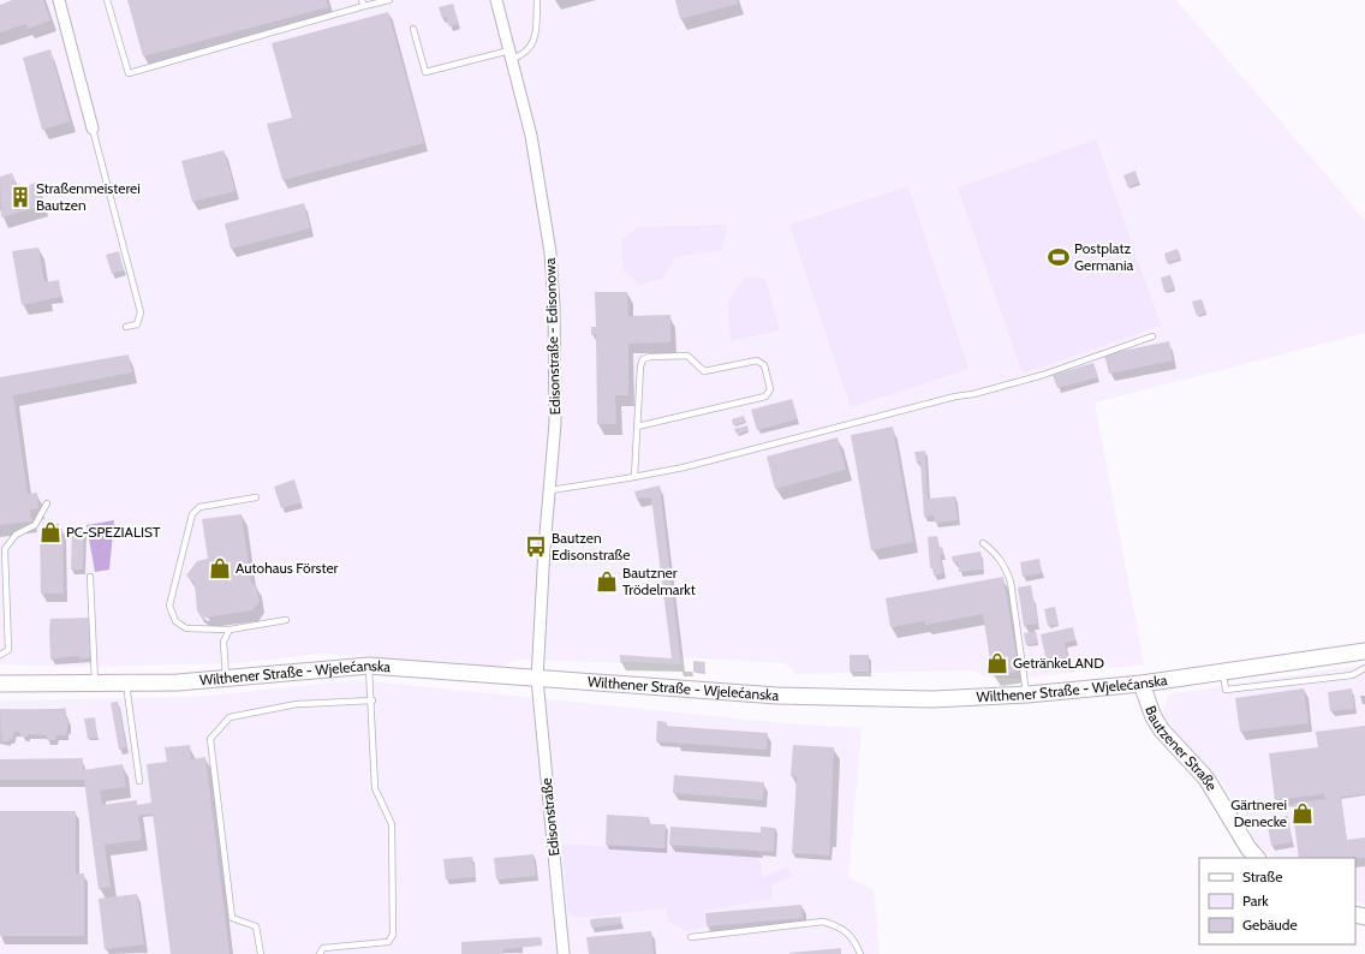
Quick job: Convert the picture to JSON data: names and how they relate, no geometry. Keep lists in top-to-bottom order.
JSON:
{
  "streets": {
    "main road": ["Wilthener Straße - Wjelećanska", "Bautzener Straße"],
    "street": ["Edisonstraße - Edisonowa", "Edisonstraße"]
  },
  "crossings": [
    ["Edisonstraße - Edisonowa", "Wilthener Straße - Wjelećanska"],
    ["Edisonstraße - Edisonowa", "Edisonstraße"],
    ["Wilthener Straße - Wjelećanska", "Bautzener Straße"],
    ["Wilthener Straße - Wjelećanska", "Edisonstraße"]
  ],
  "places": {
    "building": ["Straßenmeisterei Bautzen"],
    "sports": ["Postplatz Germania"],
    "shop": [
      "PC-SPEZIALIST",
      "Autohaus Förster",
      "Bautzner Trödelmarkt",
      "GetränkeLAND",
      "Gärtnerei Denecke"
    ],
    "bus stop": ["Bautzen Edisonstraße"]
  },
  "legend": ["Straße", "Park", "Gebäude"]
}
